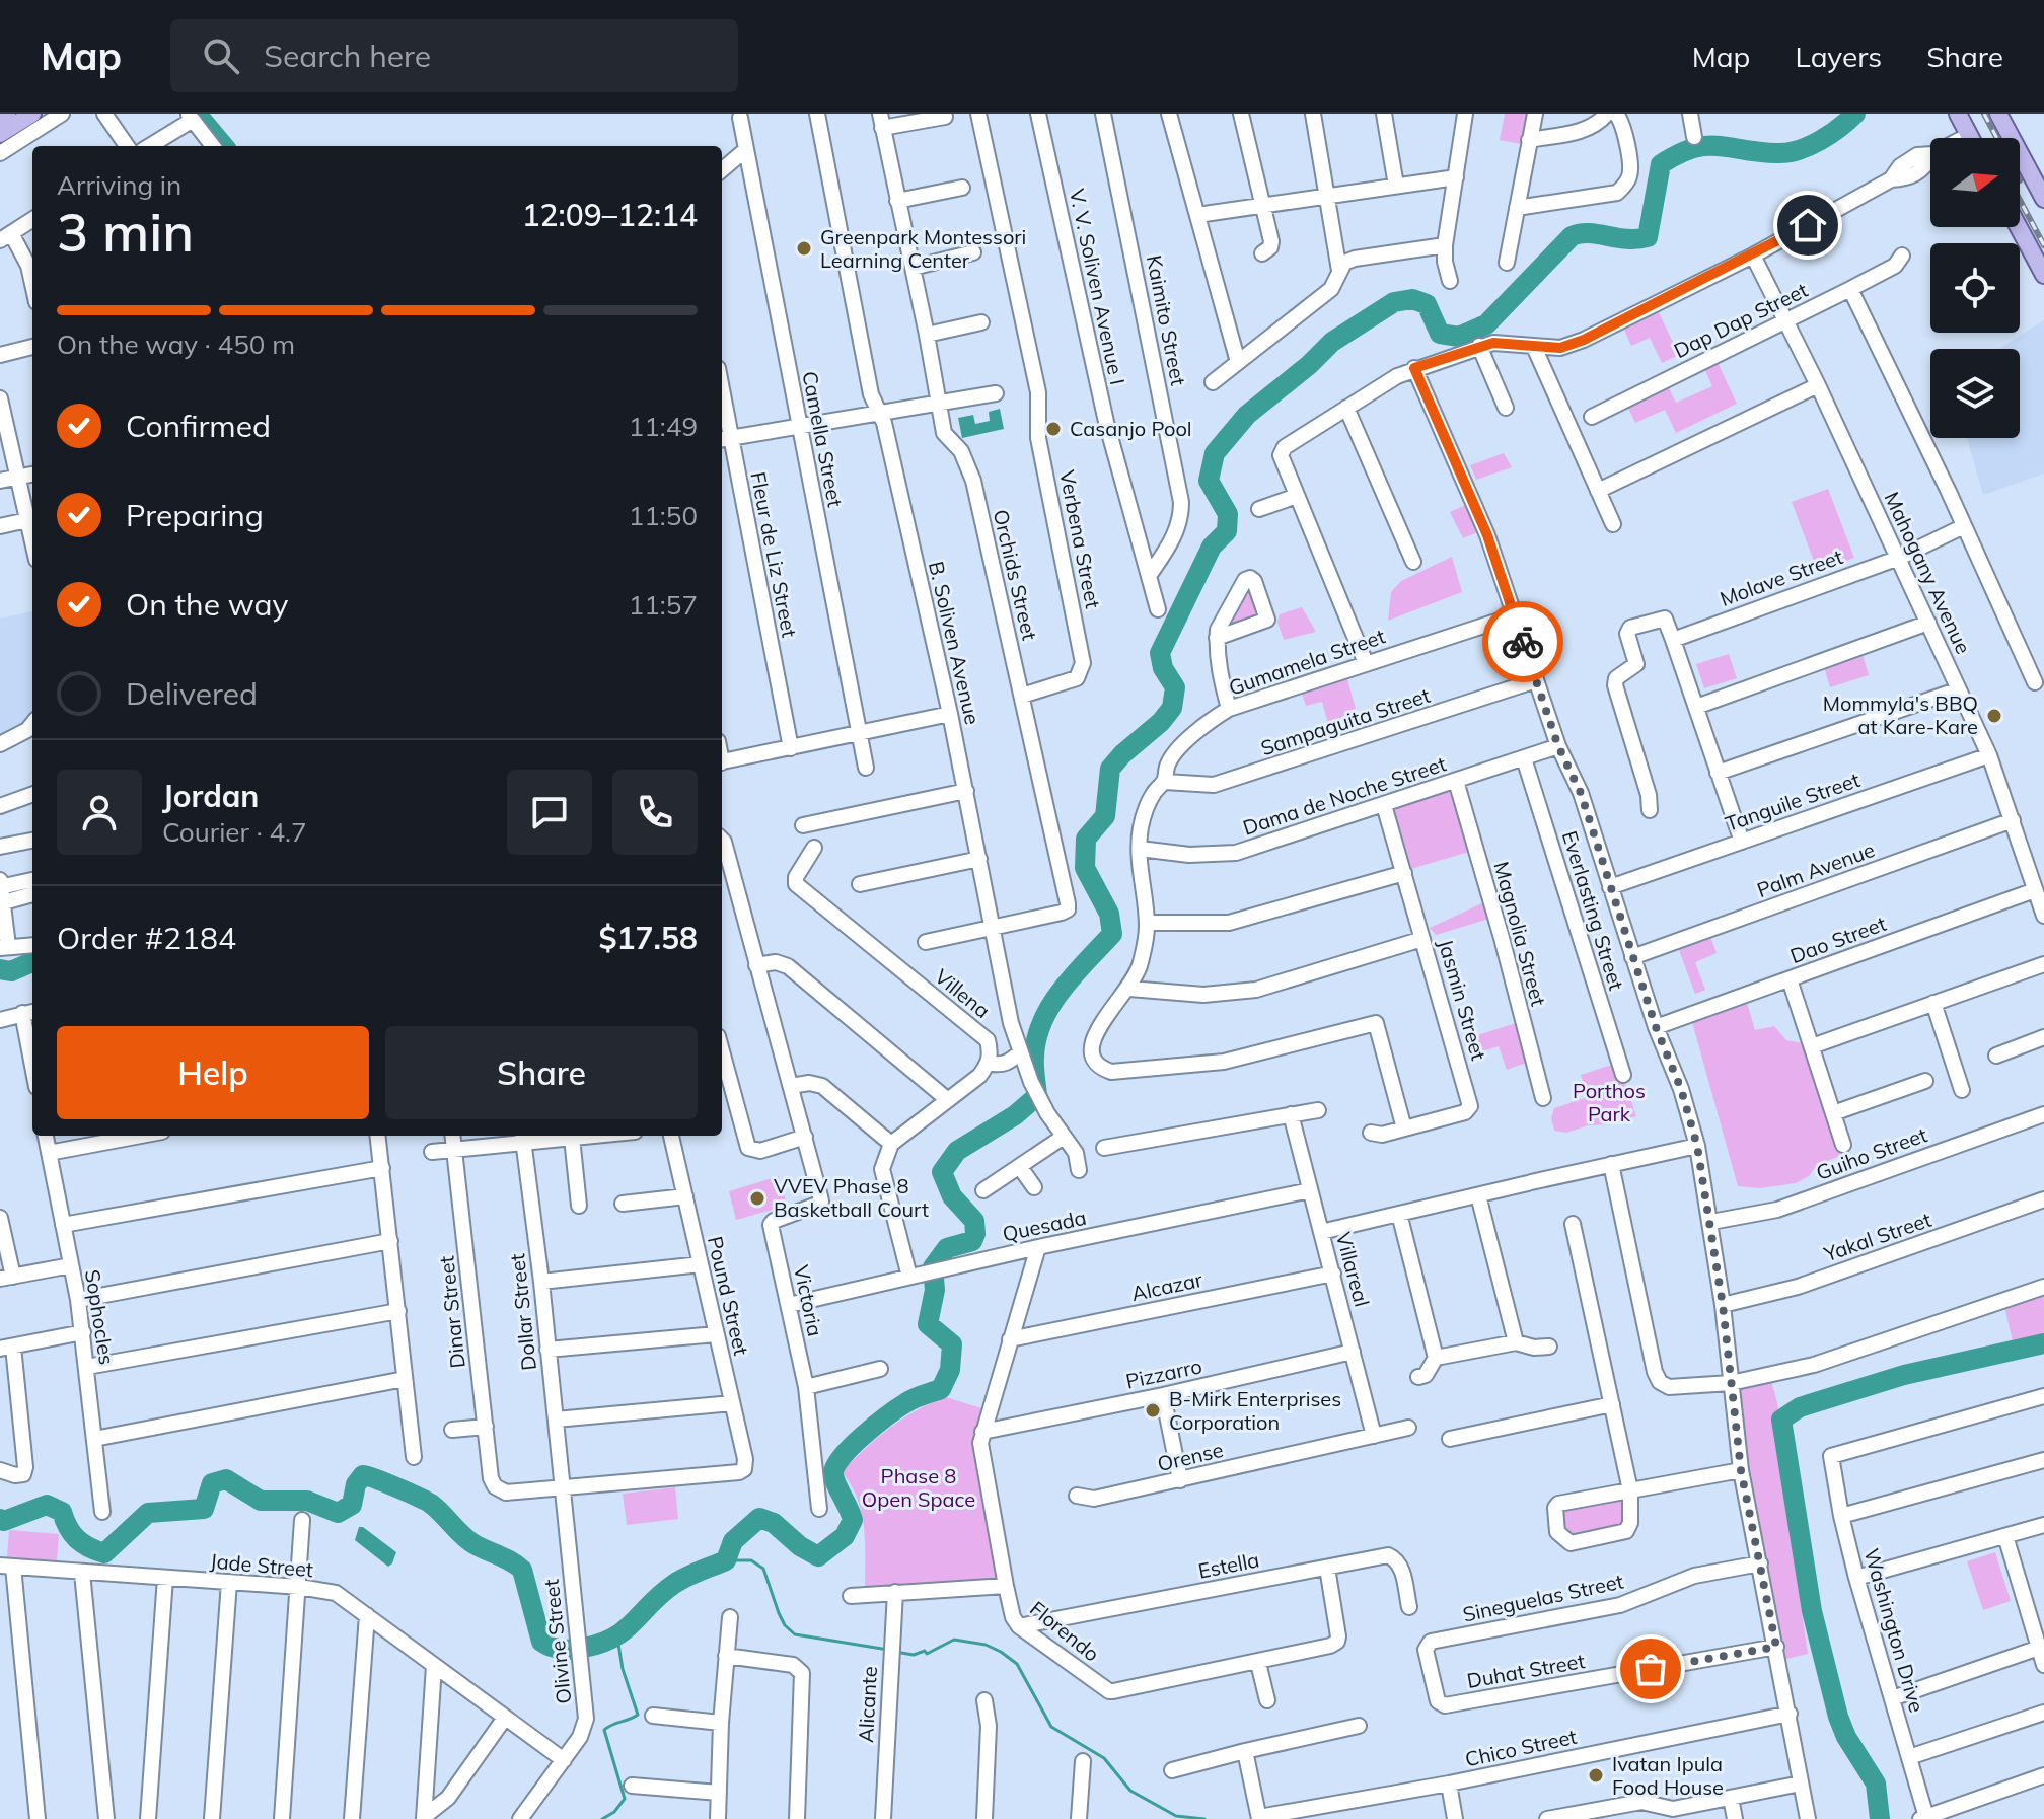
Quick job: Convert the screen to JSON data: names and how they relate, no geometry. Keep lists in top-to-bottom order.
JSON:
{
  "streets": {
    "street": [
      "V. V. Soliven Avenue I",
      "Kaimito Street",
      "Dap Dap Street",
      "Camella Street",
      "Verbena Street",
      "Fleur de Liz Street",
      "Mahogany Avenue",
      "Orchids Street",
      "Molave Street",
      "B. Soliven Avenue",
      "Gumamela Street",
      "Sampaguita Street",
      "Dama de Noche Street",
      "Tanguile Street",
      "Palm Avenue",
      "Everlasting Street",
      "Magnolia Street",
      "Dao Street",
      "Villena",
      "Jasmin Street",
      "Guiho Street",
      "Quesada",
      "Yakal Street",
      "Villareal",
      "Alcazar",
      "Pound Street",
      "Victoria",
      "Dinar Street",
      "Dollar Street",
      "Sophocles",
      "Pizzarro",
      "Orense",
      "Jade Street",
      "Estella",
      "Sineguelas Street",
      "Washington Drive",
      "Florendo",
      "Olivine Street",
      "Duhat Street",
      "Alicante",
      "Chico Street"
    ]
  },
  "crossings": [
    ["V. V. Soliven Avenue I", "Kaimito Street"],
    ["Dap Dap Street", "Mahogany Avenue"],
    ["Verbena Street", "Orchids Street"],
    ["Mahogany Avenue", "Molave Street"],
    ["Mahogany Avenue", "Tanguile Street"],
    ["Mahogany Avenue", "Palm Avenue"],
    ["Mahogany Avenue", "Dao Street"],
    ["Orchids Street", "B. Soliven Avenue"],
    ["Gumamela Street", "Sampaguita Street"],
    ["Gumamela Street", "Dama de Noche Street"],
    ["Gumamela Street", "Jasmin Street"],
    ["Dama de Noche Street", "Everlasting Street"],
    ["Dama de Noche Street", "Magnolia Street"],
    ["Dama de Noche Street", "Jasmin Street"],
    ["Quesada", "Villareal"],
    ["Quesada", "Victoria"],
    ["Quesada", "Florendo"],
    ["Villareal", "Alcazar"],
    ["Villareal", "Pizzarro"],
    ["Villareal", "Orense"],
    ["Alcazar", "Florendo"],
    ["Pound Street", "Dinar Street"],
    ["Pound Street", "Dollar Street"],
    ["Pound Street", "Olivine Street"],
    ["Dinar Street", "Dollar Street"],
    ["Dinar Street", "Olivine Street"],
    ["Dollar Street", "Olivine Street"],
    ["Pizzarro", "Florendo"],
    ["Jade Street", "Olivine Street"],
    ["Estella", "Florendo"],
    ["Sineguelas Street", "Duhat Street"]
  ],
  "parks": ["Porthos Park", "Phase 8 Open Space"],
  "places": [
    "Greenpark Montessori Learning Center",
    "Casanjo Pool",
    "Mommyla's BBQ at Kare-Kare",
    "VVEV Phase 8 Basketball Court",
    "B-Mirk Enterprises Corporation",
    "Ivatan Ipula Food House"
  ],
  "north": "right",
  "page": {
    "header": "Map",
    "search": "Search here",
    "nav": ["Map", "Layers", "Share"],
    "heading": ["3 min", "Arriving in", "12:09–12:14"],
    "panel": [
      "Jordan",
      "Courier · 4.7",
      "Order #2184",
      "$17.58"
    ],
    "bar": "On the way · 450 m",
    "list": [
      ["Confirmed", "11:49"],
      ["Preparing", "11:50"],
      ["On the way", "11:57"],
      "Delivered"
    ],
    "buttons": ["Help", "Share"]
  }
}
